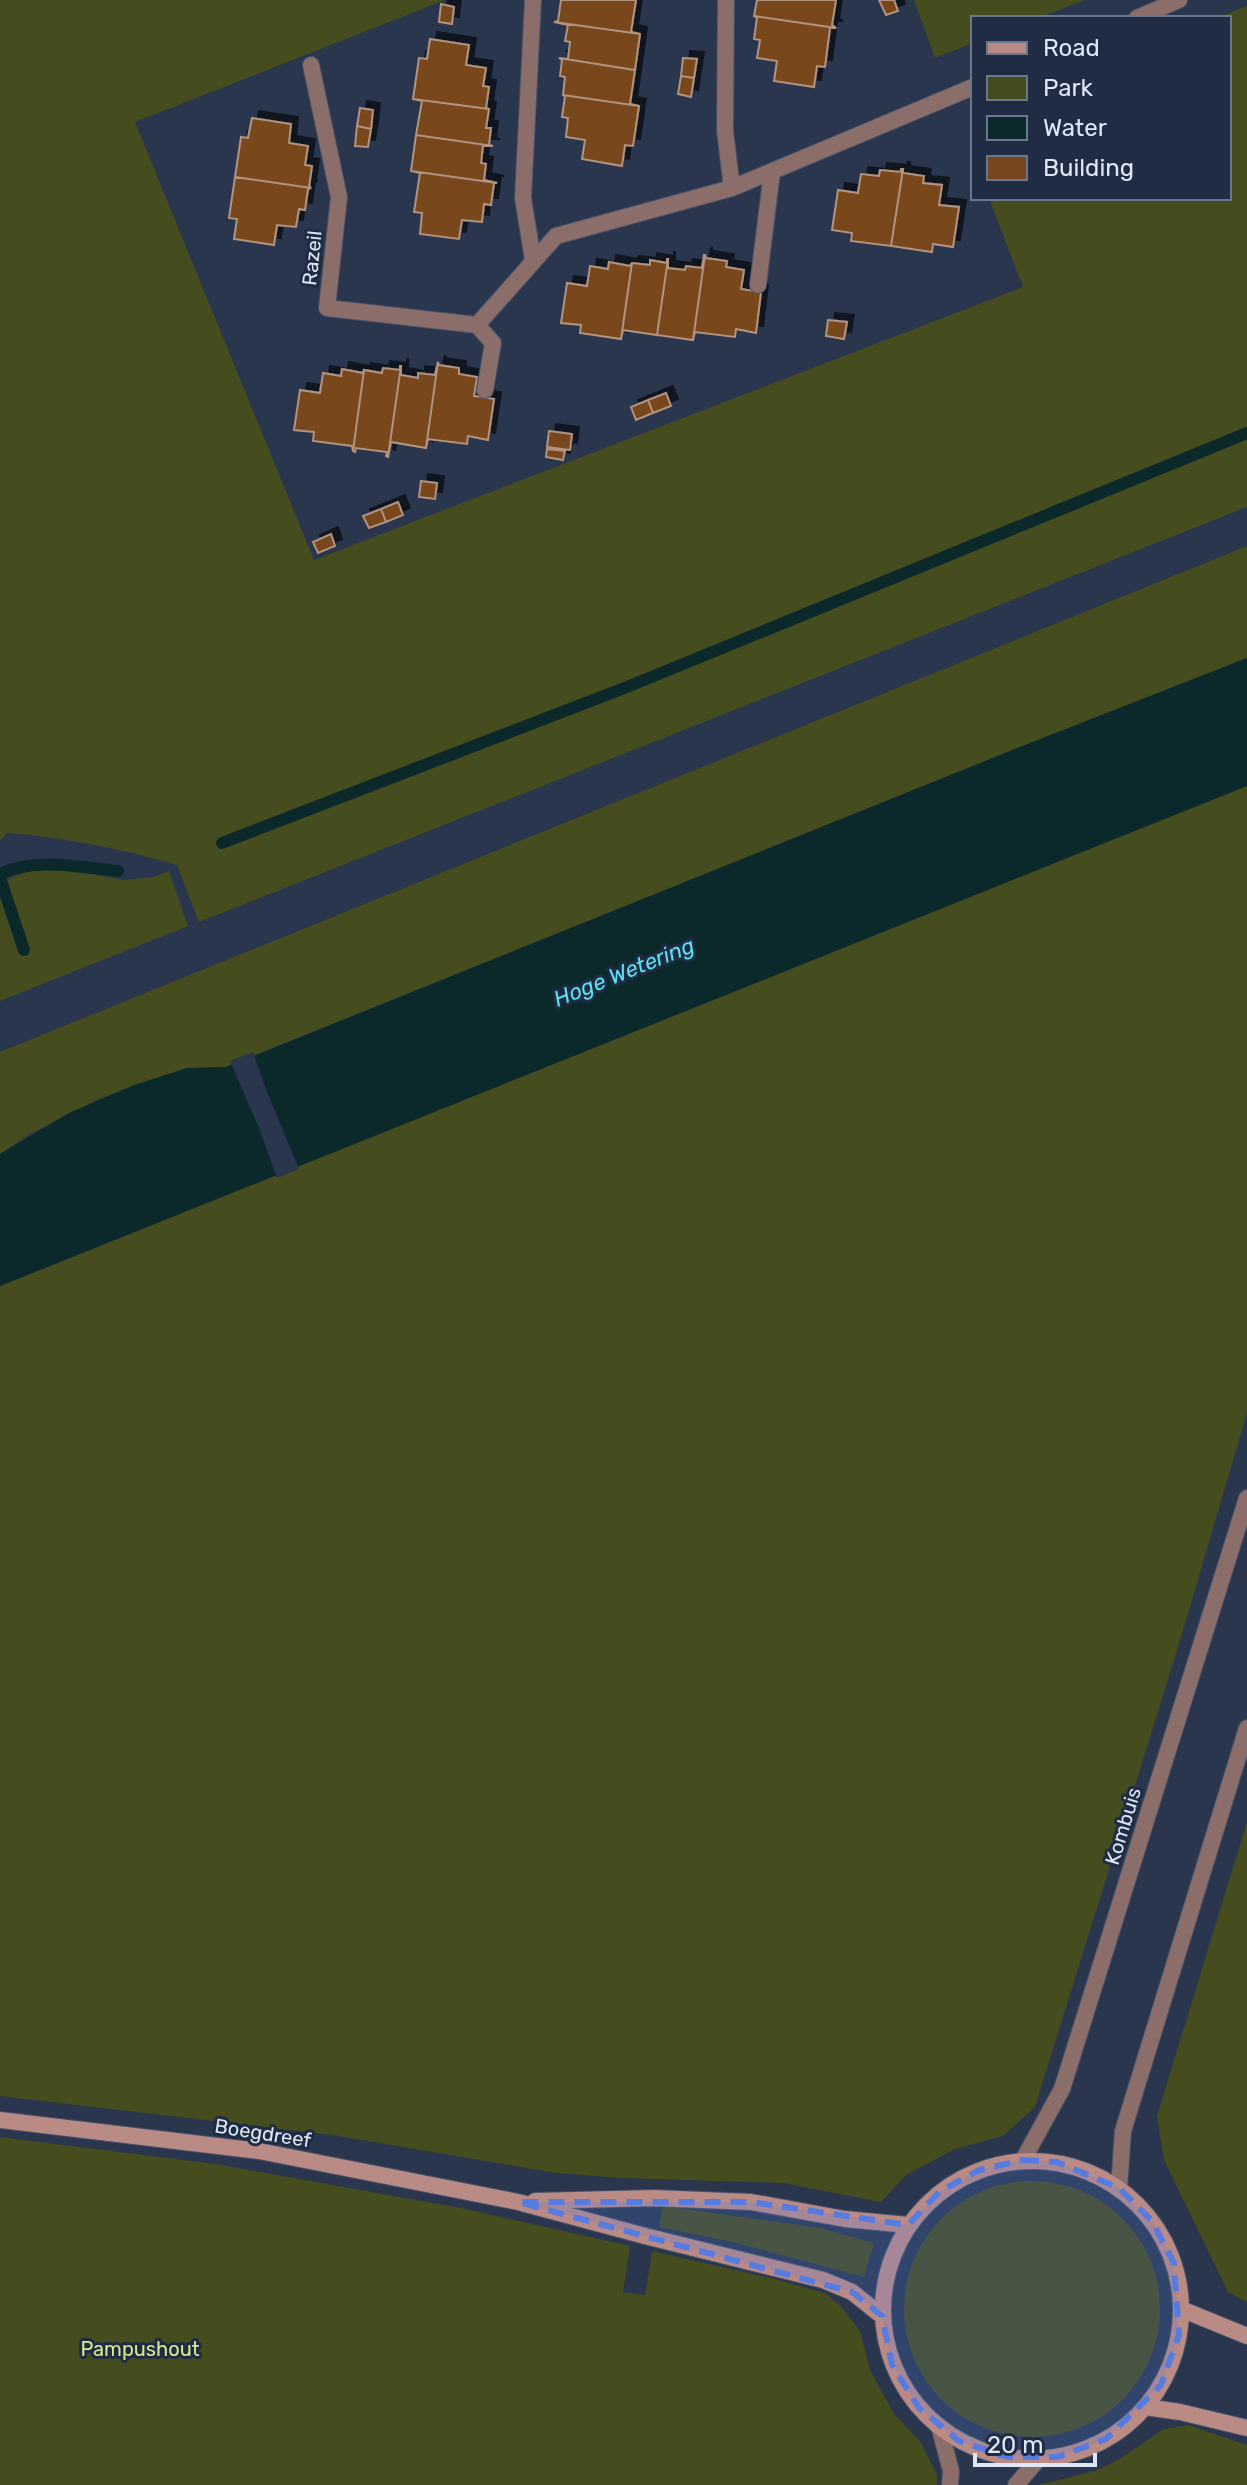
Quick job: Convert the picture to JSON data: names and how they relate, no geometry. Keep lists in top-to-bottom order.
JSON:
{
  "streets": {
    "street": ["Razeil", "Kombuis", "Boegdreef"]
  },
  "water": ["Hoge Wetering"],
  "parks": ["Pampushout"],
  "legend": [
    "Road",
    "Park",
    "Water",
    "Building"
  ],
  "scale_bar": "20 m"
}
